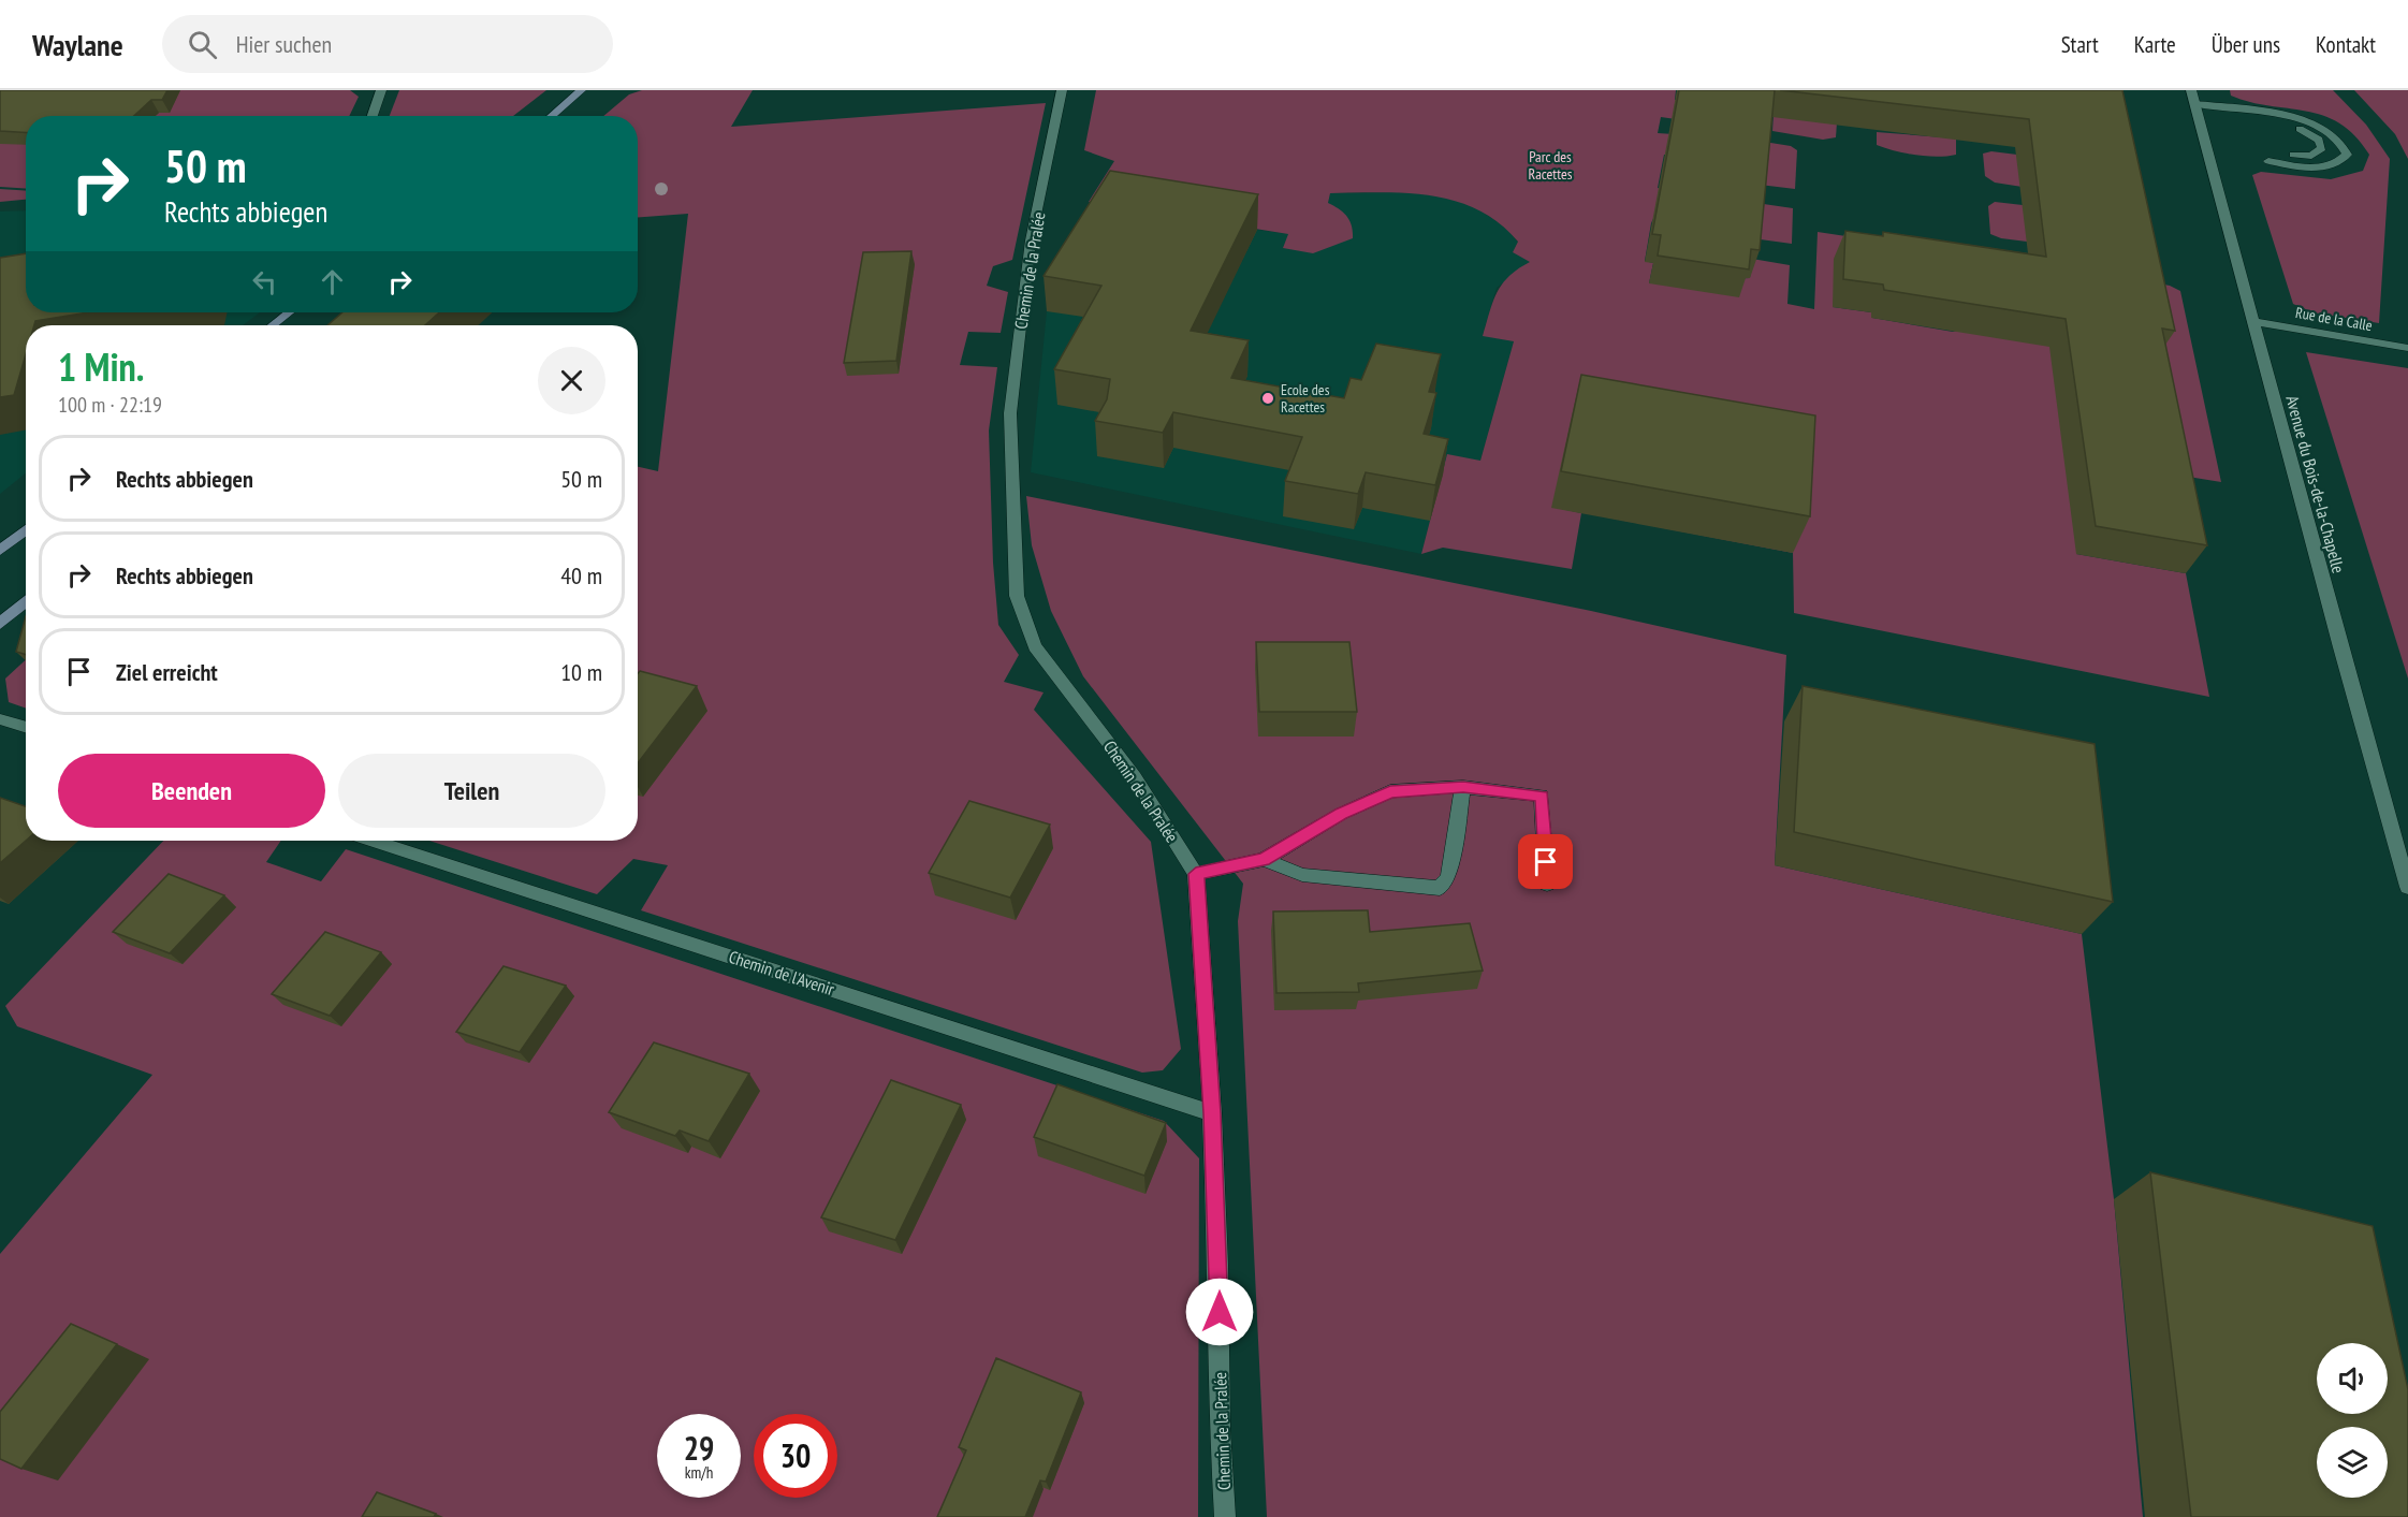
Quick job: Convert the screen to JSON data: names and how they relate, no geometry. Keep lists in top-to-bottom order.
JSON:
{
  "streets": {
    "street": [
      "Chemin de la Pralée",
      "Rue de la Calle",
      "Avenue du Bois-de-la-Chapelle",
      "Chemin de l'Avenir"
    ]
  },
  "crossings": [
    ["Chemin de la Pralée", "Chemin de l'Avenir"],
    ["Rue de la Calle", "Avenue du Bois-de-la-Chapelle"]
  ],
  "parks": ["Parc des Racettes"],
  "places": ["Ecole des Racettes"],
  "page": {
    "header": "Waylane",
    "search": "Hier suchen",
    "nav": [
      "Start",
      "Karte",
      "Über uns",
      "Kontakt"
    ],
    "turn": ["50 m", "Rechts abbiegen"],
    "heading": ["1 Min.", "100 m · 22:19"],
    "list": [
      {
        "name": "Rechts abbiegen",
        "value": "50 m"
      },
      {
        "name": "Rechts abbiegen",
        "value": "40 m"
      },
      {
        "name": "Ziel erreicht",
        "value": "10 m"
      }
    ],
    "buttons": ["Beenden", "Teilen"],
    "speed": "29 km/h",
    "limit": "30"
  }
}
